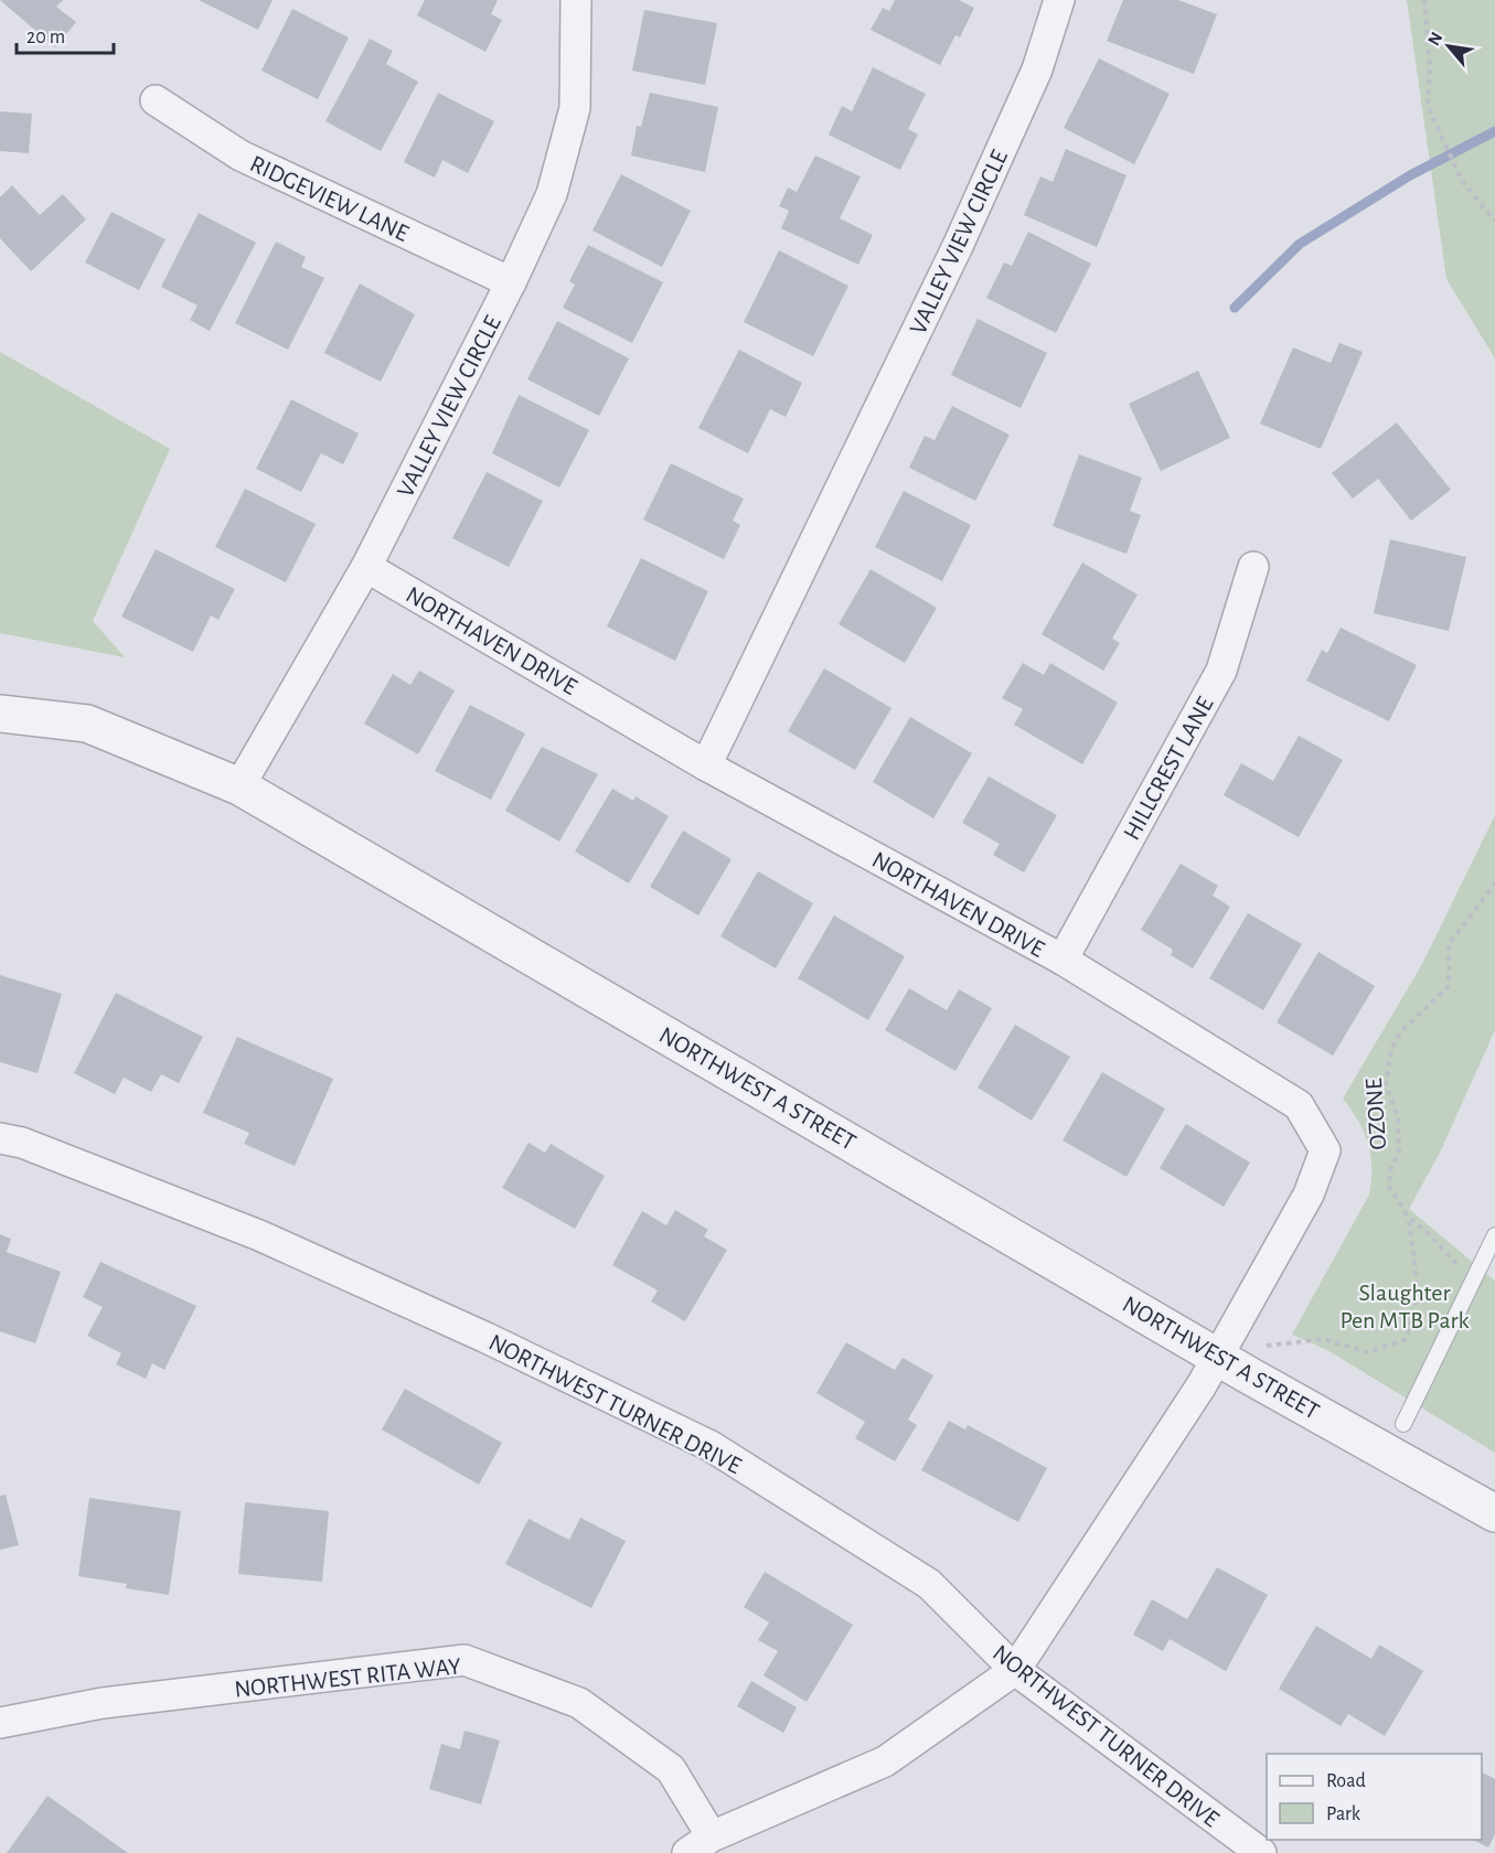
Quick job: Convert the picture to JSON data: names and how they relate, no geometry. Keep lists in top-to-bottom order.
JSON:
{
  "streets": {
    "street": [
      "RIDGEVIEW LANE",
      "VALLEY VIEW CIRCLE",
      "NORTHAVEN DRIVE",
      "HILLCREST LANE",
      "NORTHWEST A STREET",
      "NORTHWEST TURNER DRIVE",
      "NORTHWEST RITA WAY"
    ],
    "path": ["OZONE"]
  },
  "crossings": [
    ["RIDGEVIEW LANE", "VALLEY VIEW CIRCLE"],
    ["VALLEY VIEW CIRCLE", "NORTHAVEN DRIVE"],
    ["VALLEY VIEW CIRCLE", "NORTHWEST A STREET"],
    ["NORTHAVEN DRIVE", "HILLCREST LANE"],
    ["NORTHAVEN DRIVE", "NORTHWEST A STREET"]
  ],
  "parks": ["Slaughter Pen MTB Park"],
  "legend": ["Road", "Park"],
  "scale_bar": "20 m",
  "north": "top left"
}
